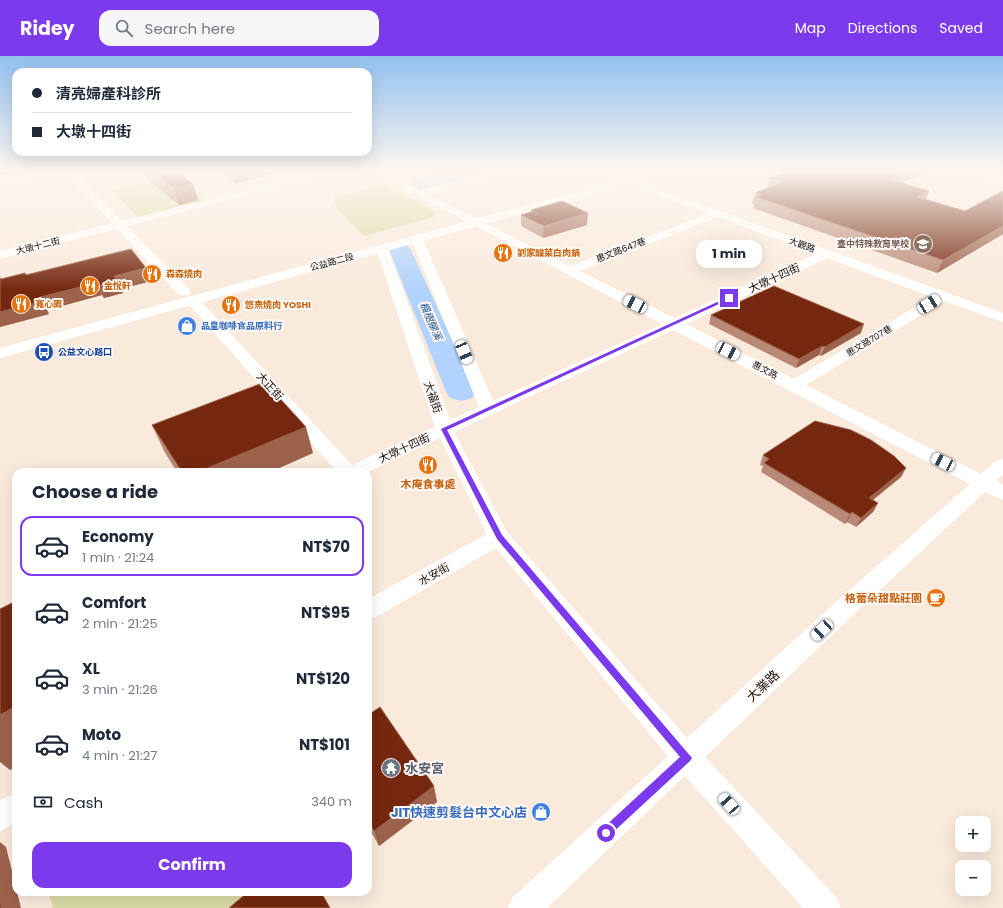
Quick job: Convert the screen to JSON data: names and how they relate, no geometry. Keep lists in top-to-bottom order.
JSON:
{
  "streets": {
    "main road": ["公益路二段"],
    "street": [
      "大觀路",
      "大墩十二街",
      "惠文路647巷",
      "大墩十四街",
      "惠文路707巷",
      "惠文路",
      "大正街",
      "大福街",
      "水安街",
      "大業路"
    ]
  },
  "crossings": [
    ["大觀路", "惠文路647巷"],
    ["大觀路", "大墩十四街"],
    ["大觀路", "惠文路707巷"],
    ["大墩十二街", "大正街"],
    ["惠文路647巷", "惠文路"],
    ["公益路二段", "惠文路"],
    ["公益路二段", "大正街"],
    ["公益路二段", "大福街"],
    ["大墩十四街", "惠文路"],
    ["大墩十四街", "大福街"],
    ["惠文路707巷", "惠文路"],
    ["惠文路", "大業路"],
    ["大福街", "水安街"],
    ["大福街", "大業路"]
  ],
  "water": ["楓樹腳溪"],
  "places": {
    "school or university": ["臺中特殊教育學校"],
    "restaurant": [
      "劉家酸菜白肉鍋",
      "森森燒肉",
      "金悅軒",
      "寬心園",
      "悠熹燒肉 YOSHI",
      "木庵食事處"
    ],
    "shop": ["品皇咖啡食品原料行", "JIT快速剪髮台中文心店"],
    "bus stop": ["公益文心路口"],
    "cafe": ["格蕾朵甜點莊園"],
    "temple": ["水安宮"]
  },
  "page": {
    "header": "Ridey",
    "search": "Search here",
    "nav": ["Map", "Directions", "Saved"],
    "banner": ["清亮婦產科診所", "大墩十四街"],
    "bubble": "1 min",
    "heading": "Choose a ride",
    "list": [
      {
        "name": "Economy",
        "note": "1 min · 21:24",
        "value": "NT$70"
      },
      {
        "name": "Comfort",
        "note": "2 min · 21:25",
        "value": "NT$95"
      },
      {
        "name": "XL",
        "note": "3 min · 21:26",
        "value": "NT$120"
      },
      {
        "name": "Moto",
        "note": "4 min · 21:27",
        "value": "NT$101"
      }
    ],
    "pay": ["Cash", "340 m"],
    "map_buttons": ["+", "−"],
    "buttons": "Confirm"
  }
}
